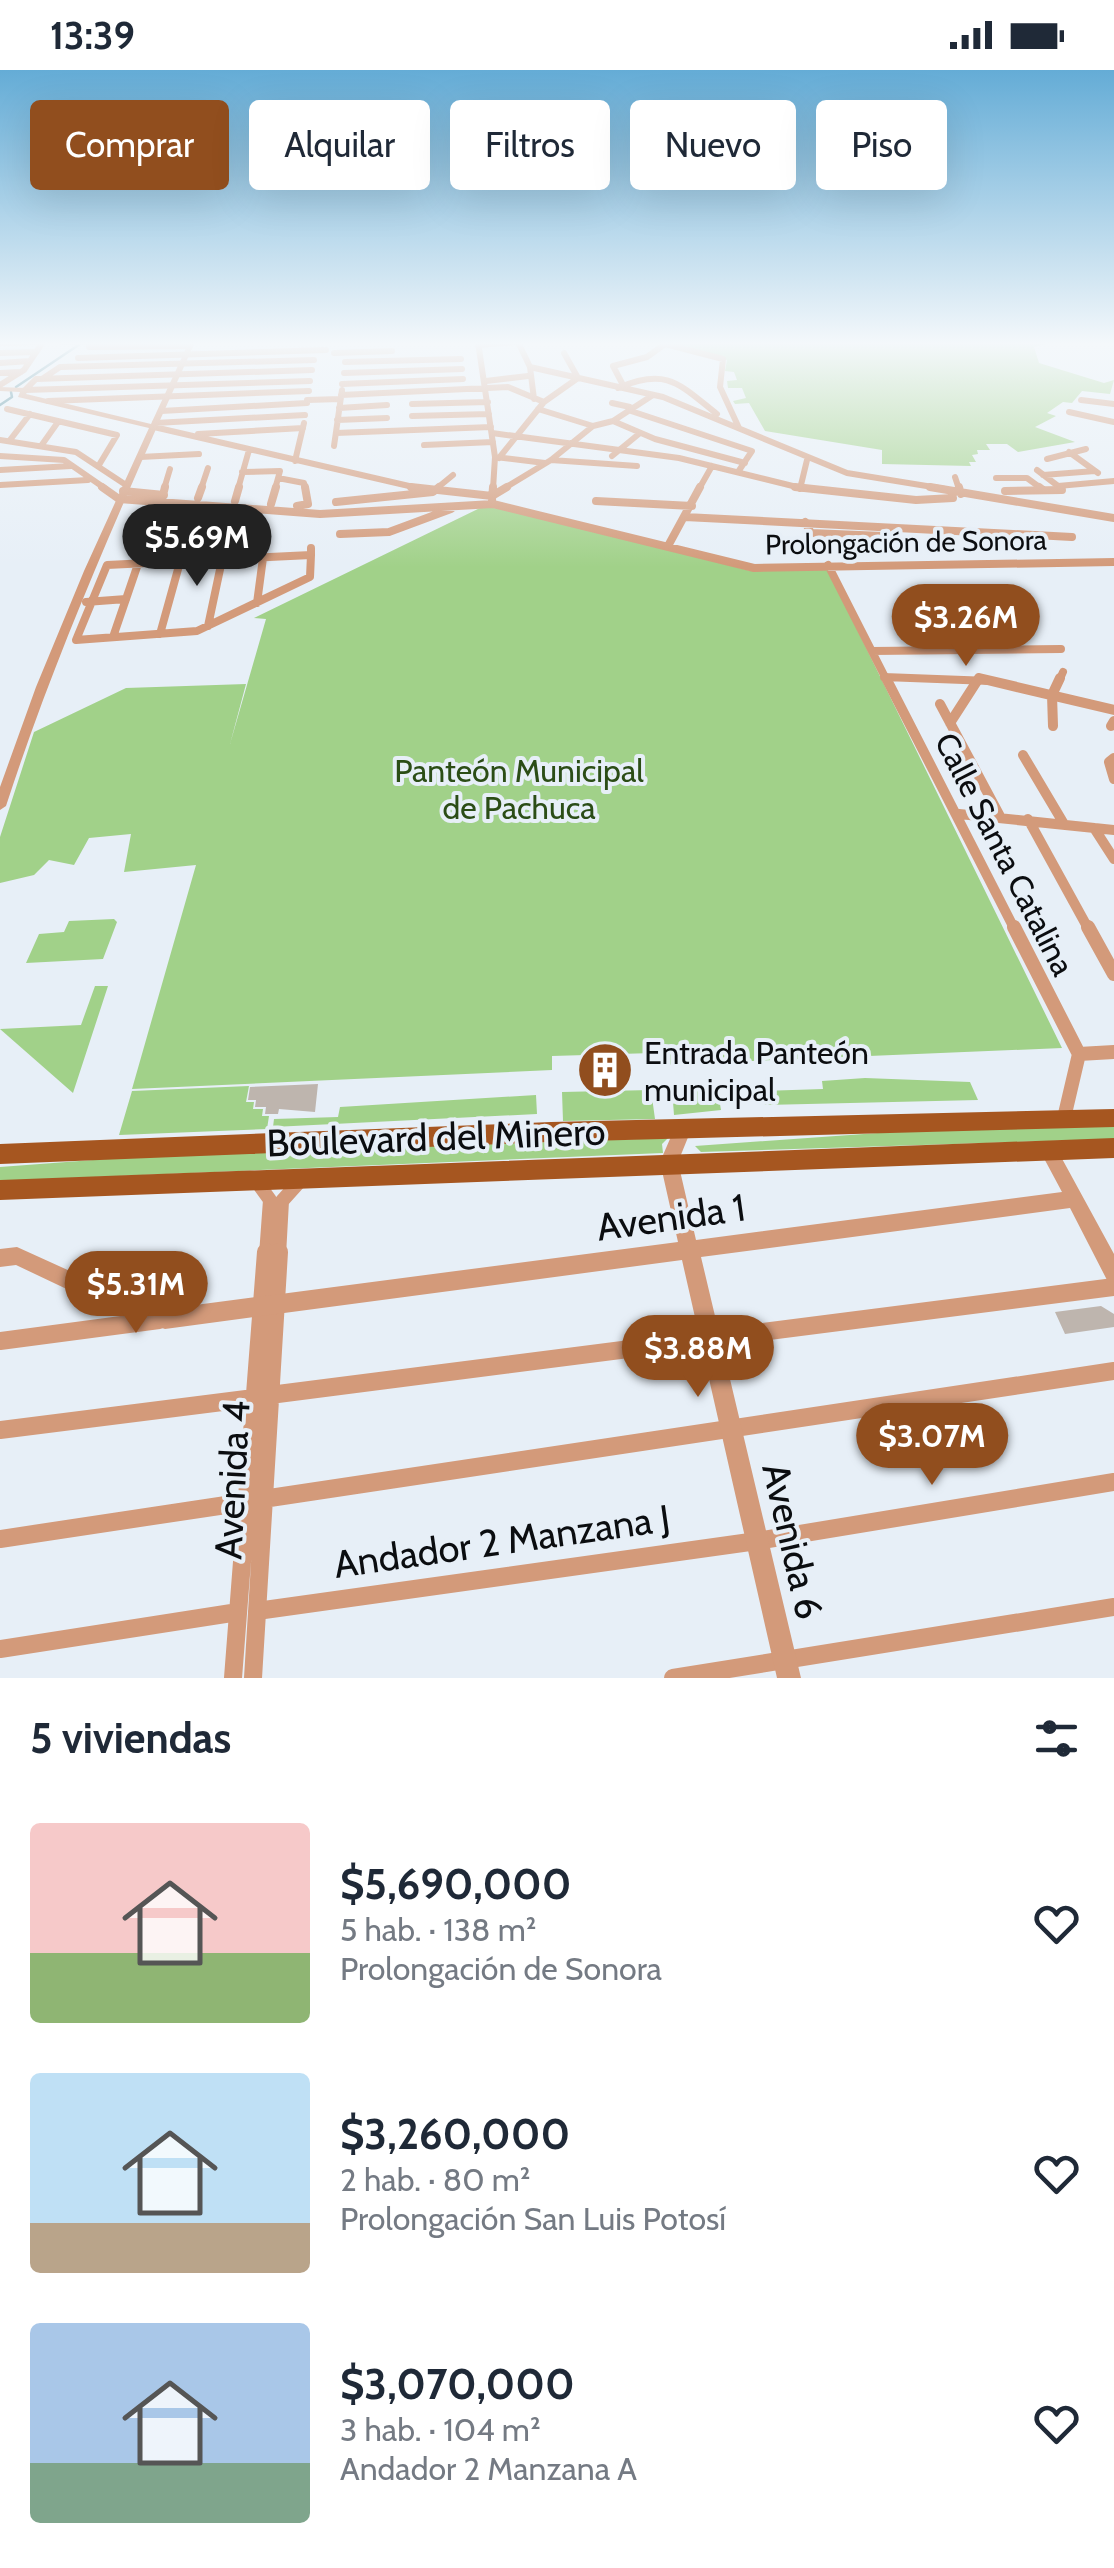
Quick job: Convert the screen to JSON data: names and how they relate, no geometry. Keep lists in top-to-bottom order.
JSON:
{
  "streets": {
    "main road": ["Boulevard del Minero"],
    "street": [
      "Prolongación de Sonora",
      "Calle Santa Catalina",
      "Avenida 1",
      "Avenida 4",
      "Andador 2 Manzana J",
      "Avenida 6"
    ]
  },
  "crossings": [
    ["Prolongación de Sonora", "Calle Santa Catalina"],
    ["Boulevard del Minero", "Avenida 4"],
    ["Boulevard del Minero", "Avenida 6"],
    ["Avenida 1", "Avenida 4"],
    ["Avenida 1", "Avenida 6"],
    ["Avenida 4", "Andador 2 Manzana J"],
    ["Andador 2 Manzana J", "Avenida 6"]
  ],
  "parks": ["Panteón Municipal de Pachuca"],
  "places": {
    "building": ["Entrada Panteón municipal"]
  },
  "page": {
    "status": "13:39",
    "chip": [
      "Comprar",
      "Alquilar",
      "Filtros",
      "Nuevo",
      "Piso"
    ],
    "price": [
      "$5.69M",
      "$3.26M",
      "$5.31M",
      "$3.88M",
      "$3.07M"
    ],
    "heading": "5 viviendas",
    "list": [
      {
        "name": "$5,690,000",
        "note": "5 hab. · 138 m² · Prolongación de Sonora"
      },
      {
        "name": "$3,260,000",
        "note": "2 hab. · 80 m² · Prolongación San Luis Potosí"
      },
      {
        "name": "$3,070,000",
        "note": "3 hab. · 104 m² · Andador 2 Manzana A"
      }
    ]
  }
}
